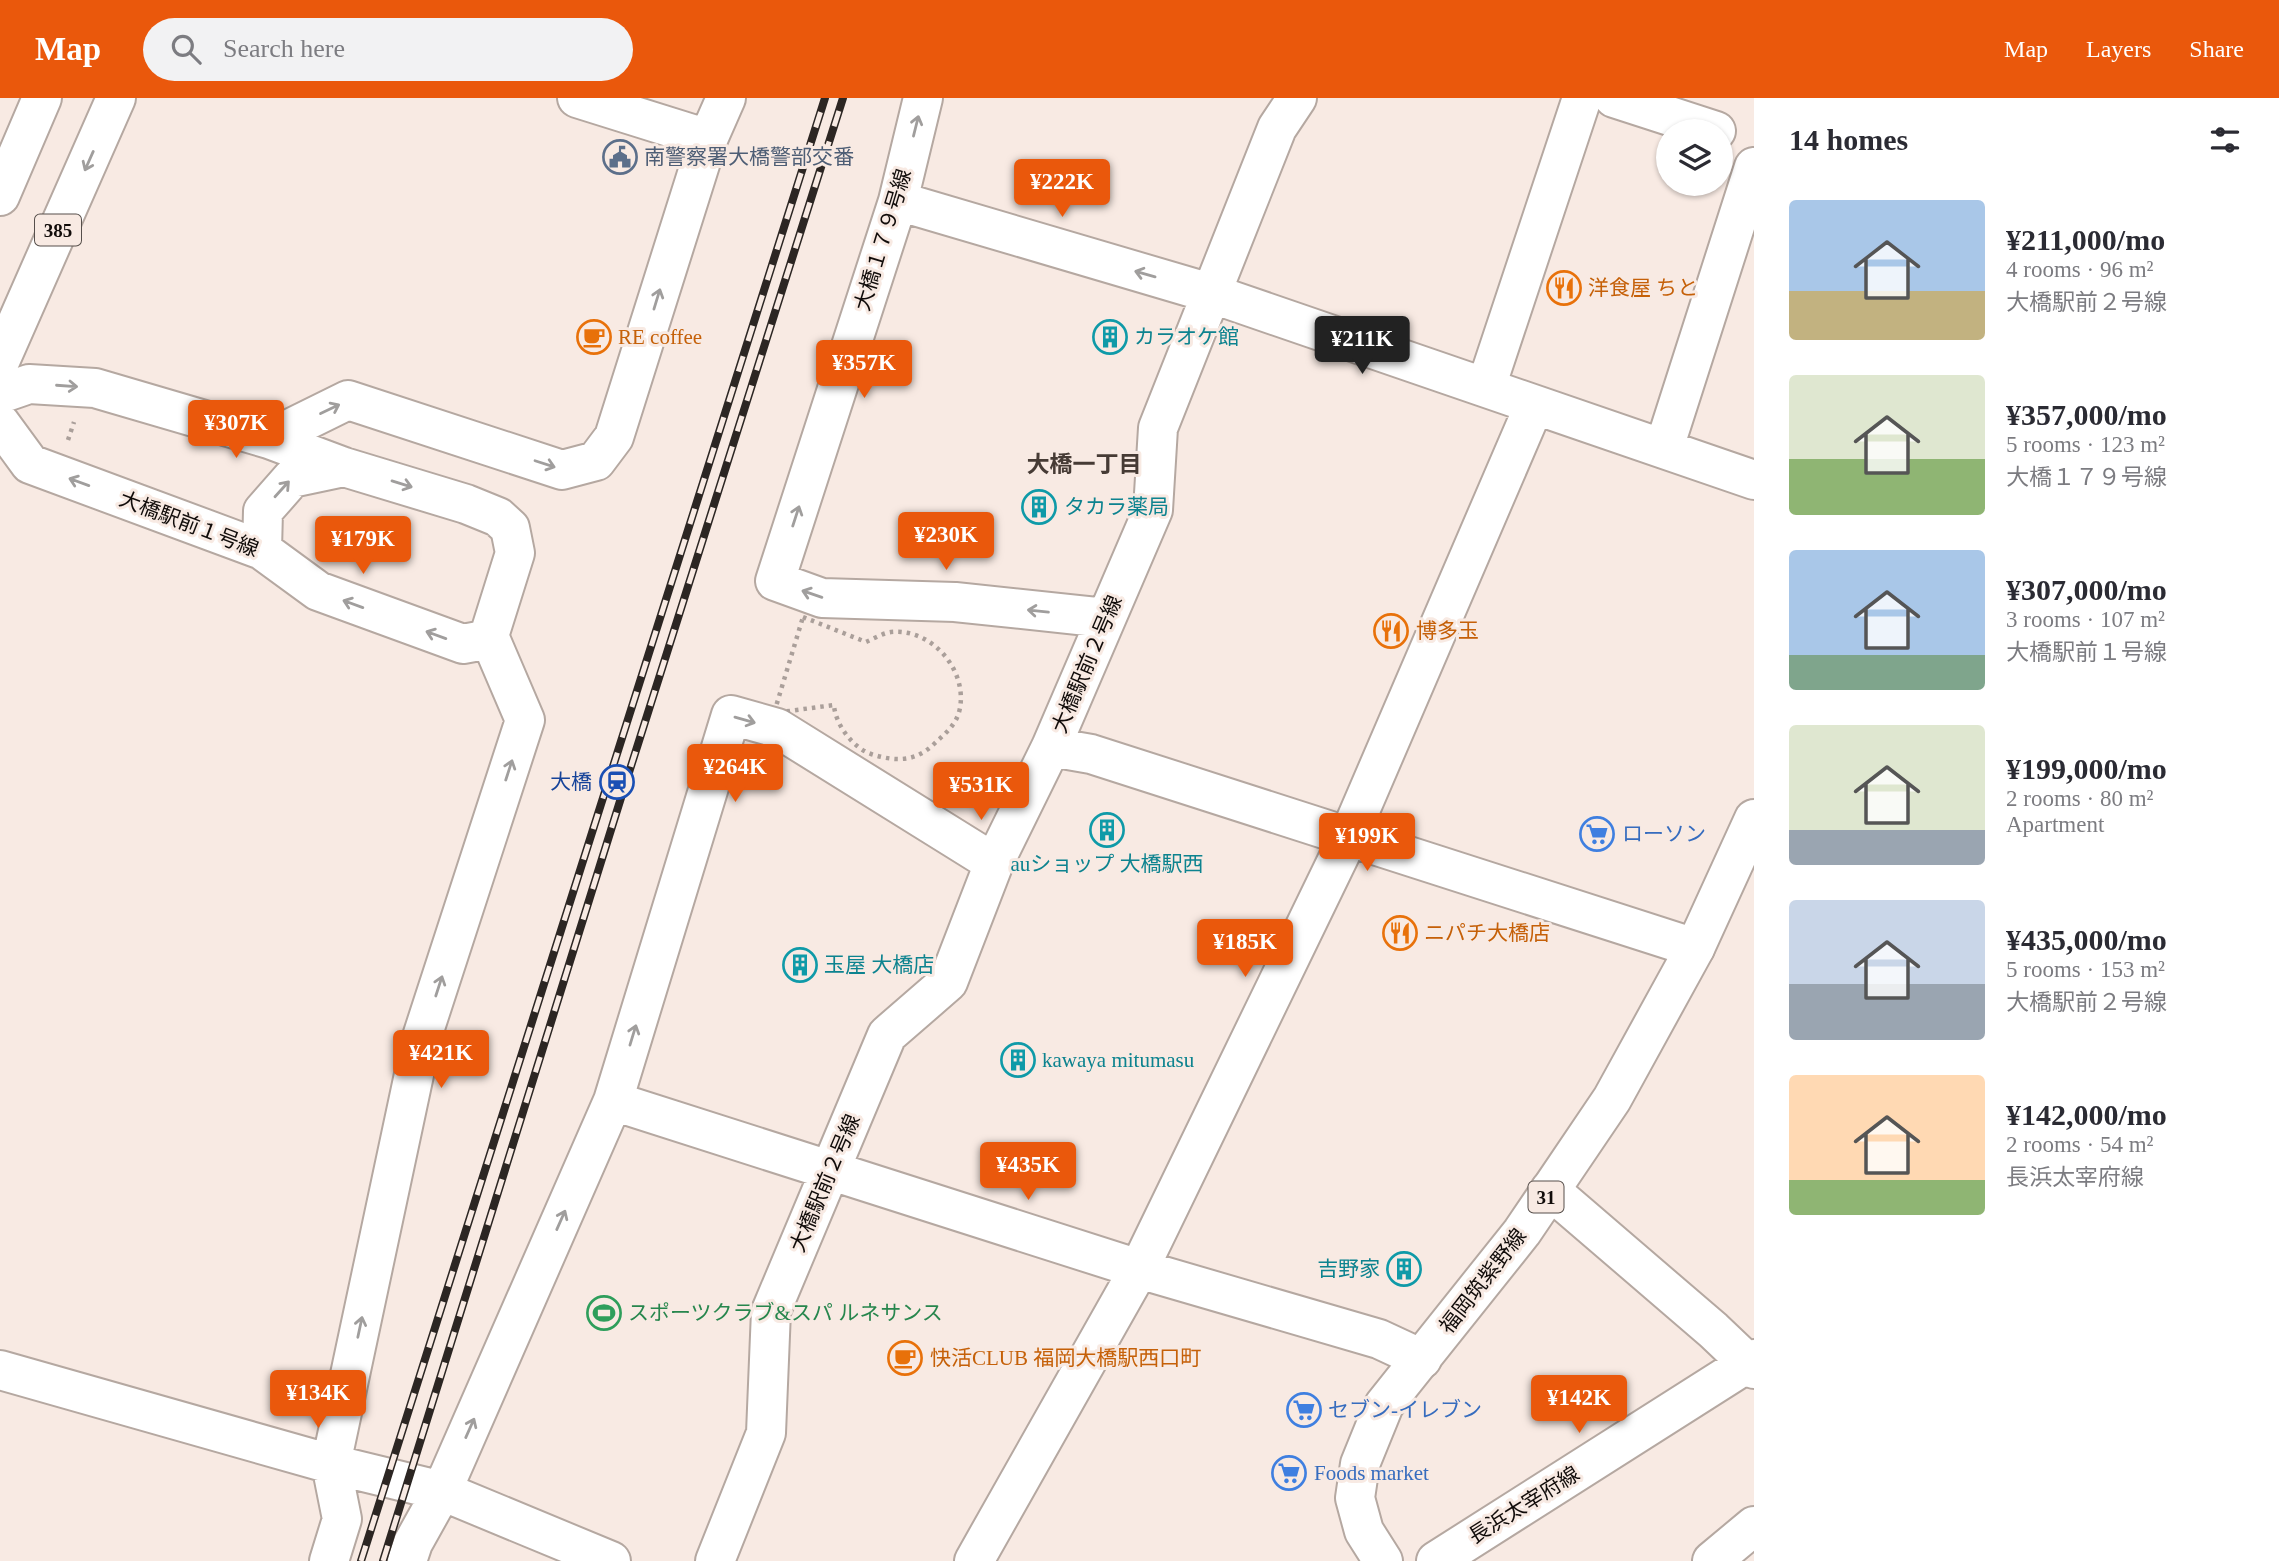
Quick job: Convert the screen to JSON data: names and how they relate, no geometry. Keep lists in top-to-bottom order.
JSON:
{
  "streets": {
    "main road": [
      "385",
      "大橋１７９号線",
      "大橋駅前１号線",
      "大橋駅前２号線",
      "31",
      "福岡筑紫野線",
      "長浜太宰府線"
    ]
  },
  "crossings": [
    ["大橋１７９号線", "大橋駅前２号線"]
  ],
  "districts": ["大橋一丁目"],
  "places": {
    "public building": ["南警察署大橋警部交番"],
    "restaurant": ["洋食屋 ちと", "博多玉", "ニパチ大橋店"],
    "cafe": ["RE coffee", "快活CLUB 福岡大橋駅西口町"],
    "building": [
      "カラオケ館",
      "タカラ薬局",
      "auショップ 大橋駅西",
      "玉屋 大橋店",
      "kawaya mitumasu",
      "吉野家"
    ],
    "station": ["大橋"],
    "supermarket": ["ローソン", "セブン-イレブン", "Foods market"],
    "sports": ["スポーツクラブ&スパ ルネサンス"]
  },
  "page": {
    "header": "Map",
    "search": "Search here",
    "nav": ["Map", "Layers", "Share"],
    "heading": "14 homes",
    "price": [
      "¥222K",
      "¥211K",
      "¥357K",
      "¥307K",
      "¥230K",
      "¥179K",
      "¥264K",
      "¥531K",
      "¥199K",
      "¥185K",
      "¥421K",
      "¥435K",
      "¥134K",
      "¥142K"
    ],
    "list": [
      {
        "name": "¥211,000/mo",
        "note": "4 rooms · 96 m² · 大橋駅前２号線"
      },
      {
        "name": "¥357,000/mo",
        "note": "5 rooms · 123 m² · 大橋１７９号線"
      },
      {
        "name": "¥307,000/mo",
        "note": "3 rooms · 107 m² · 大橋駅前１号線"
      },
      {
        "name": "¥199,000/mo",
        "note": "2 rooms · 80 m² · Apartment"
      },
      {
        "name": "¥435,000/mo",
        "note": "5 rooms · 153 m² · 大橋駅前２号線"
      },
      {
        "name": "¥142,000/mo",
        "note": "2 rooms · 54 m² · 長浜太宰府線"
      }
    ]
  }
}
